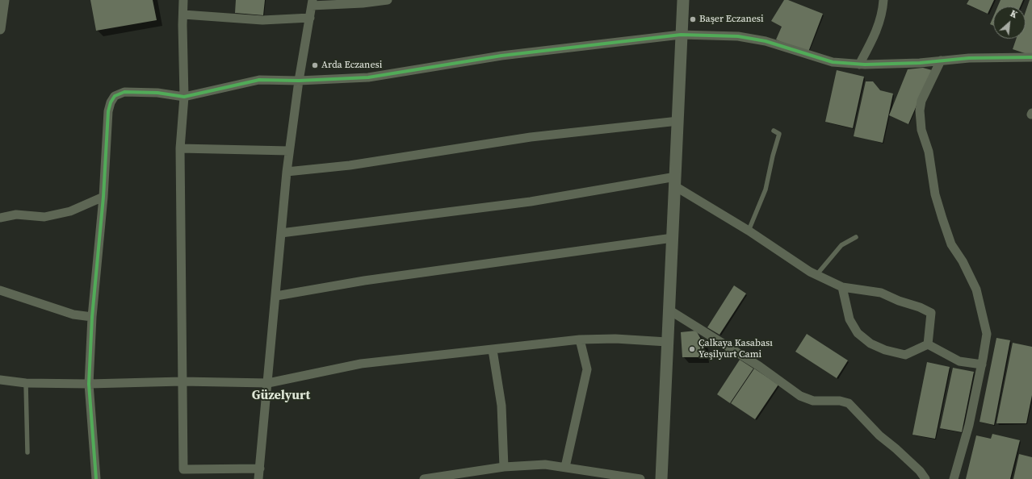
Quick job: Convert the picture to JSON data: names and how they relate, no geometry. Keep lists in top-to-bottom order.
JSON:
{
  "districts": ["Güzelyurt"],
  "places": ["Başer Eczanesi", "Arda Eczanesi", "Çalkaya Kasabası Yeşilyurt Cami"],
  "north": "top right"
}
